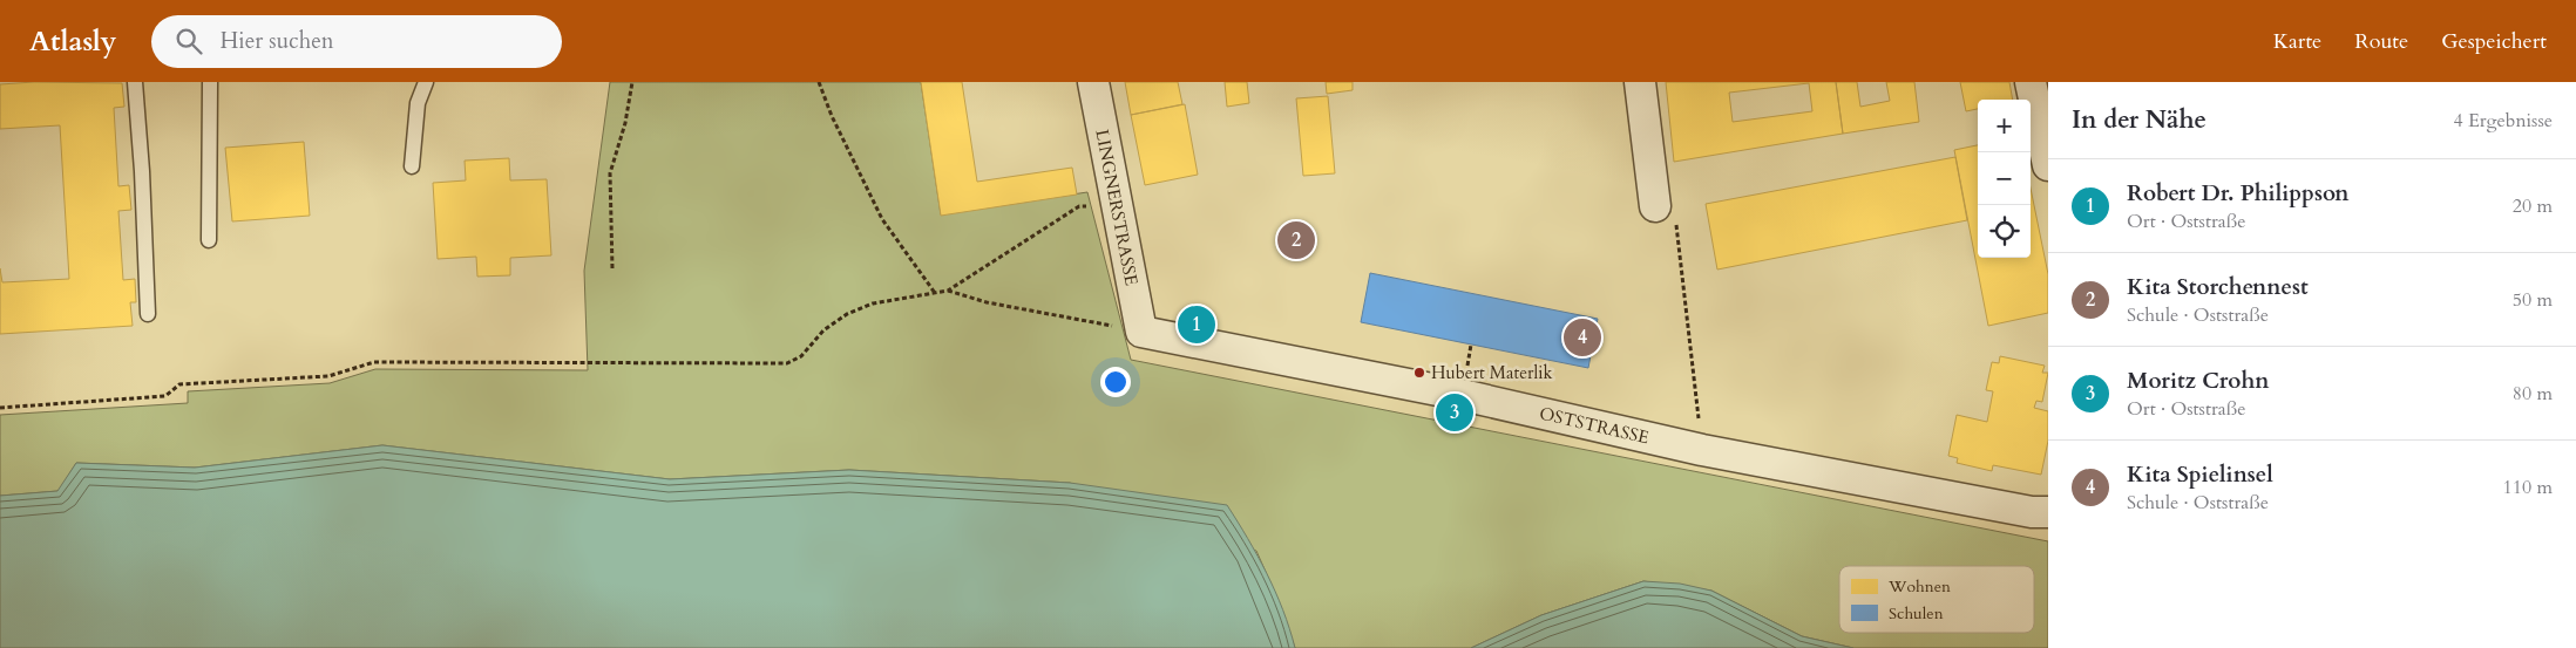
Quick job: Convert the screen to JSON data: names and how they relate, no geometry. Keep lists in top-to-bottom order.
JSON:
{
  "streets": {
    "street": ["LINGNERSTRASSE", "OSTSTRASSE"]
  },
  "crossings": [
    ["LINGNERSTRASSE", "OSTSTRASSE"]
  ],
  "places": ["Hubert Materlik"],
  "legend": ["Wohnen", "Schulen"],
  "page": {
    "header": "Atlasly",
    "search": "Hier suchen",
    "nav": ["Karte", "Route", "Gespeichert"],
    "heading": ["In der Nähe", "4 Ergebnisse"],
    "map_buttons": ["+", "−"],
    "list": [
      {
        "mark": "1",
        "name": "Robert Dr. Philippson",
        "note": "Ort · Oststraße",
        "value": "20 m"
      },
      {
        "mark": "2",
        "name": "Kita Storchennest",
        "note": "Schule · Oststraße",
        "value": "50 m"
      },
      {
        "mark": "3",
        "name": "Moritz Crohn",
        "note": "Ort · Oststraße",
        "value": "80 m"
      },
      {
        "mark": "4",
        "name": "Kita Spielinsel",
        "note": "Schule · Oststraße",
        "value": "110 m"
      }
    ],
    "pins": [
      "2",
      "1",
      "4",
      "3"
    ]
  }
}
